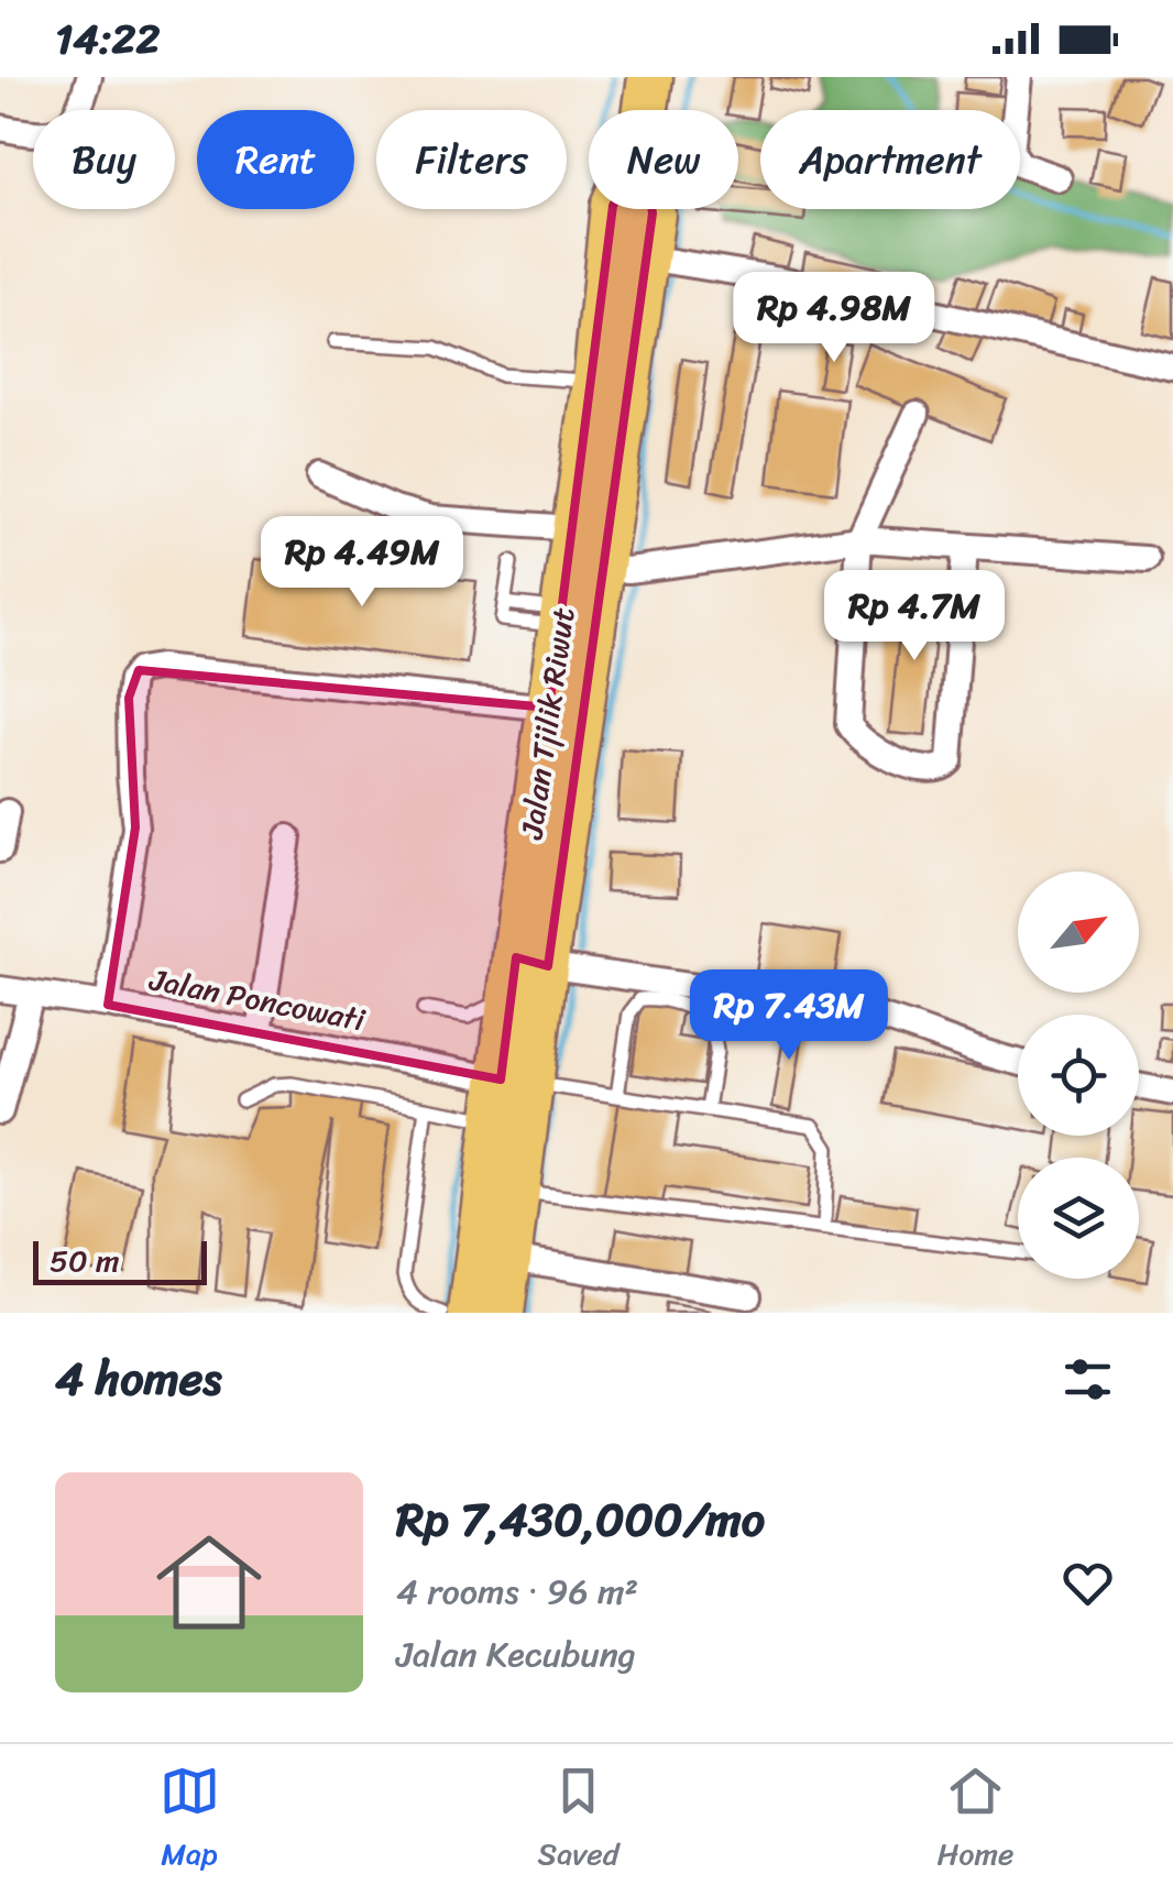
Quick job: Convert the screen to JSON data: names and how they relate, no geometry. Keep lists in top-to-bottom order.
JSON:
{
  "streets": {
    "highway": ["Jalan Tjilik Riwut"],
    "street": ["Jalan Poncowati"]
  },
  "crossings": [
    ["Jalan Tjilik Riwut", "Jalan Poncowati"]
  ],
  "scale_bar": "50 m",
  "north": "top right",
  "page": {
    "status": "14:22",
    "chip": [
      "Buy",
      "Rent",
      "Filters",
      "New",
      "Apartment"
    ],
    "price": [
      "Rp 4.98M",
      "Rp 4.49M",
      "Rp 4.7M",
      "Rp 7.43M"
    ],
    "scale": "50 m",
    "heading": "4 homes",
    "list": [
      {
        "name": "Rp 7,430,000/mo",
        "note": "4 rooms · 96 m² · Jalan Kecubung"
      }
    ],
    "tabs": ["Map", "Saved", "Home"]
  }
}
